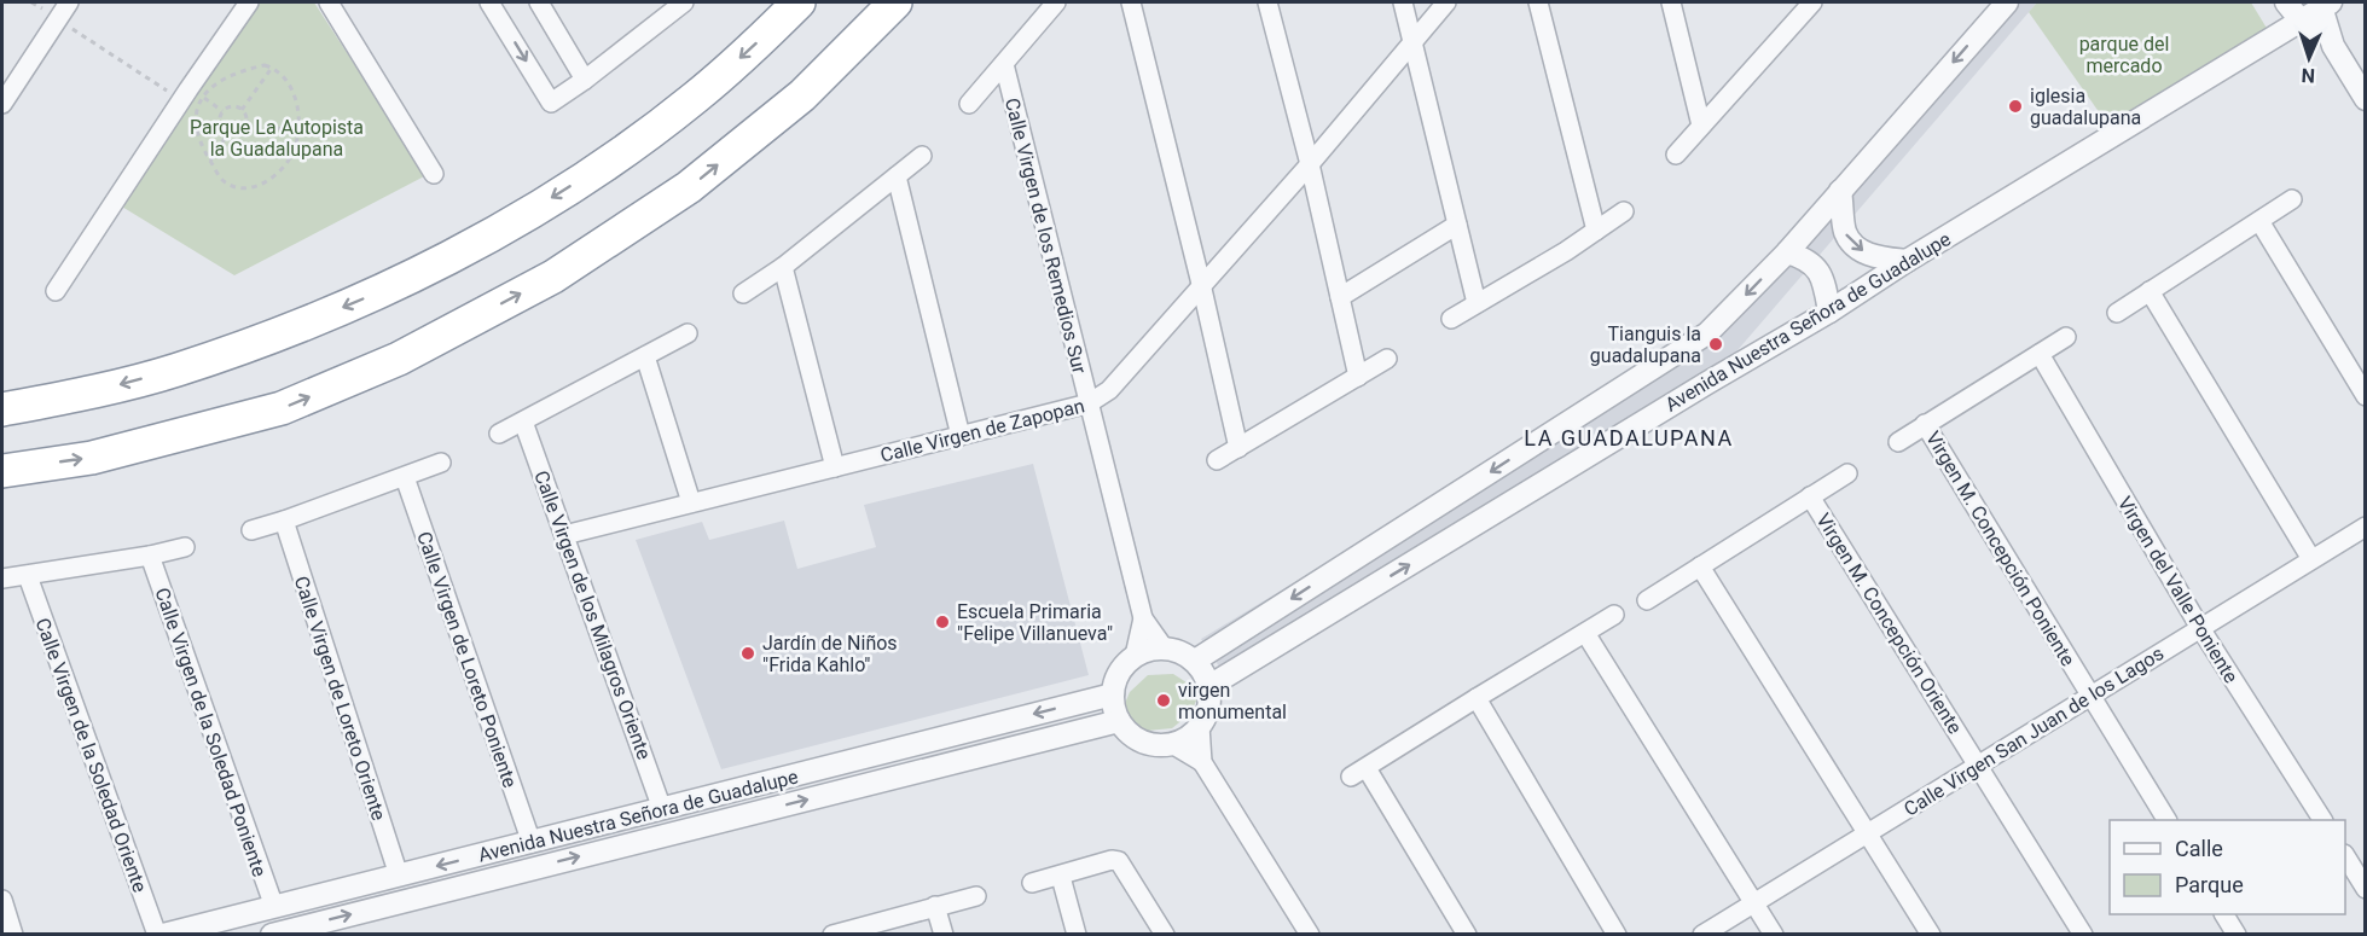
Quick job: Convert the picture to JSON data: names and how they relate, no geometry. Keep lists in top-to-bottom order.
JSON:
{
  "streets": {
    "street": [
      "Calle Virgen de los Remedios Sur",
      "Avenida Nuestra Señora de Guadalupe",
      "Calle Virgen de Zapopan",
      "Virgen M. Concepción Poniente",
      "Virgen del Valle Poniente",
      "Calle Virgen de los Milagros Oriente",
      "Virgen M. Concepción Oriente",
      "Calle Virgen de Loreto Poniente",
      "Calle Virgen de Loreto Oriente",
      "Calle Virgen San Juan de los Lagos",
      "Calle Virgen de la Soledad Poniente",
      "Calle Virgen de la Soledad Oriente"
    ]
  },
  "crossings": [
    ["Calle Virgen de los Remedios Sur", "Avenida Nuestra Señora de Guadalupe"],
    ["Calle Virgen de los Remedios Sur", "Calle Virgen de Zapopan"],
    ["Avenida Nuestra Señora de Guadalupe", "Calle Virgen de los Milagros Oriente"],
    ["Avenida Nuestra Señora de Guadalupe", "Calle Virgen de Loreto Poniente"],
    ["Avenida Nuestra Señora de Guadalupe", "Calle Virgen de Loreto Oriente"],
    ["Avenida Nuestra Señora de Guadalupe", "Calle Virgen de la Soledad Poniente"],
    ["Calle Virgen de Zapopan", "Calle Virgen de los Milagros Oriente"],
    ["Virgen M. Concepción Poniente", "Calle Virgen San Juan de los Lagos"],
    ["Virgen del Valle Poniente", "Calle Virgen San Juan de los Lagos"],
    ["Virgen M. Concepción Oriente", "Calle Virgen San Juan de los Lagos"]
  ],
  "districts": ["LA GUADALUPANA"],
  "parks": ["parque del mercado", "Parque La Autopista la Guadalupana"],
  "places": [
    "iglesia guadalupana",
    "Tianguis la guadalupana",
    "Escuela Primaria \"Felipe Villanueva\"",
    "Jardín de Niños \"Frida Kahlo\"",
    "virgen monumental"
  ],
  "legend": ["Calle", "Parque"],
  "north": "bottom"
}
